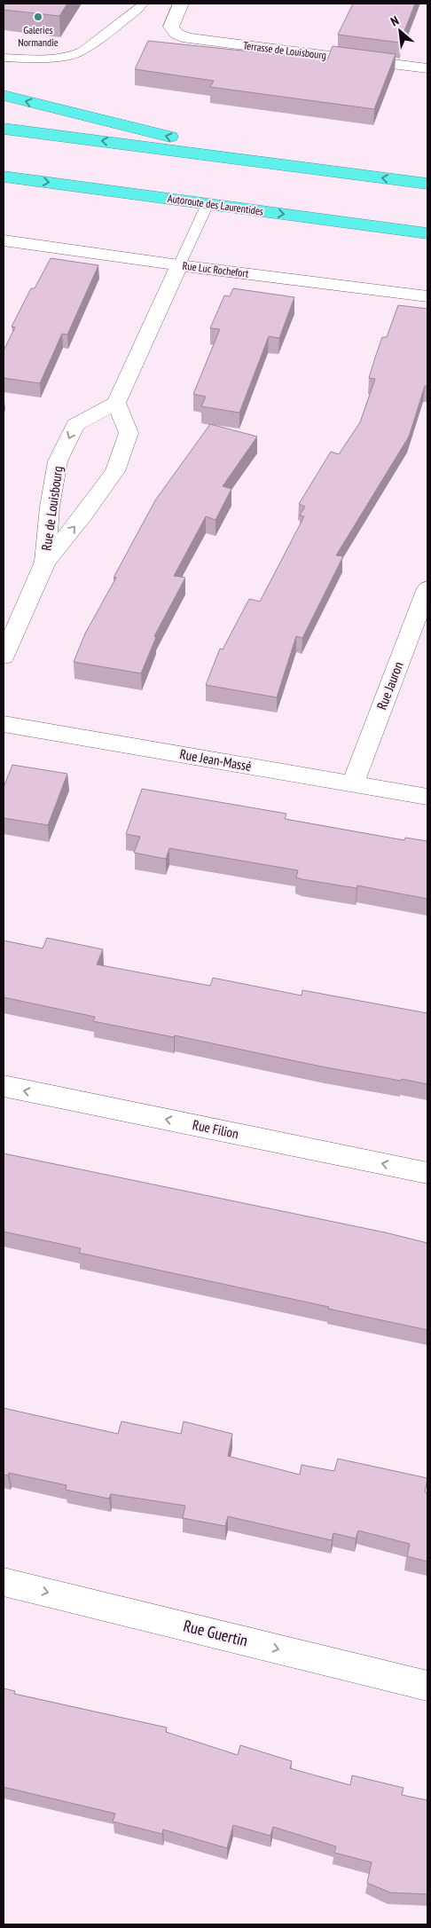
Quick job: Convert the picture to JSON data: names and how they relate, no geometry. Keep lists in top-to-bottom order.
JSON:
{
  "streets": {
    "highway": ["Autoroute des Laurentides"],
    "street": [
      "Terrasse de Louisbourg",
      "Rue Luc Rochefort",
      "Rue de Louisbourg",
      "Rue Jauron",
      "Rue Jean-Massé",
      "Rue Filion",
      "Rue Guertin"
    ]
  },
  "crossings": [
    ["Rue Jauron", "Rue Jean-Massé"]
  ],
  "one_way": ["Rue Filion", "Rue Guertin"],
  "places": ["Galeries Normandie"],
  "north": "top left"
}
